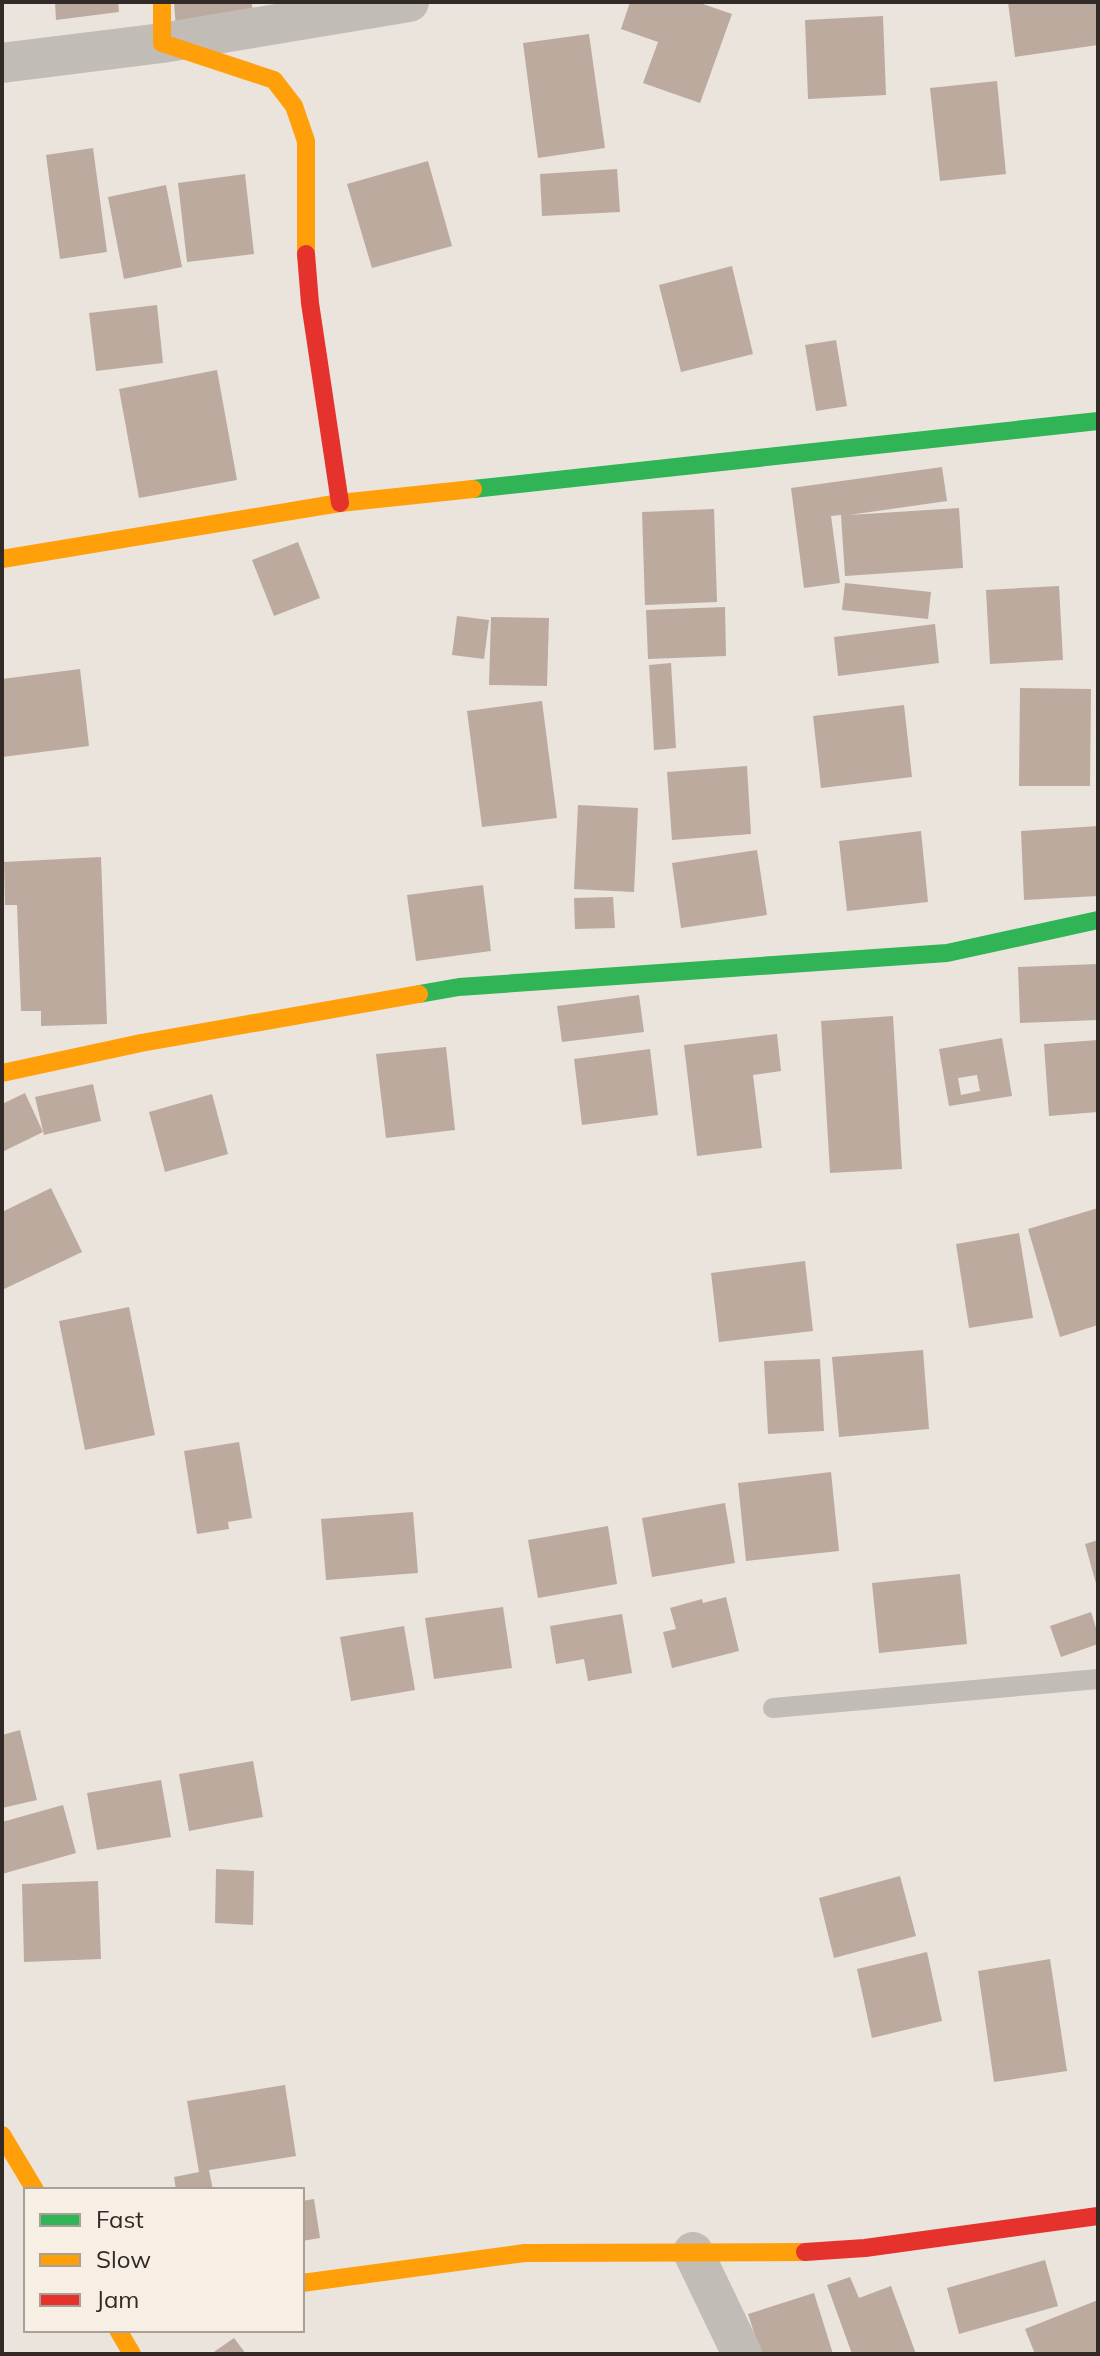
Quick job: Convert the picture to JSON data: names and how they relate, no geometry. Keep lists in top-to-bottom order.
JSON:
{
  "legend": ["Fast", "Slow", "Jam"]
}
